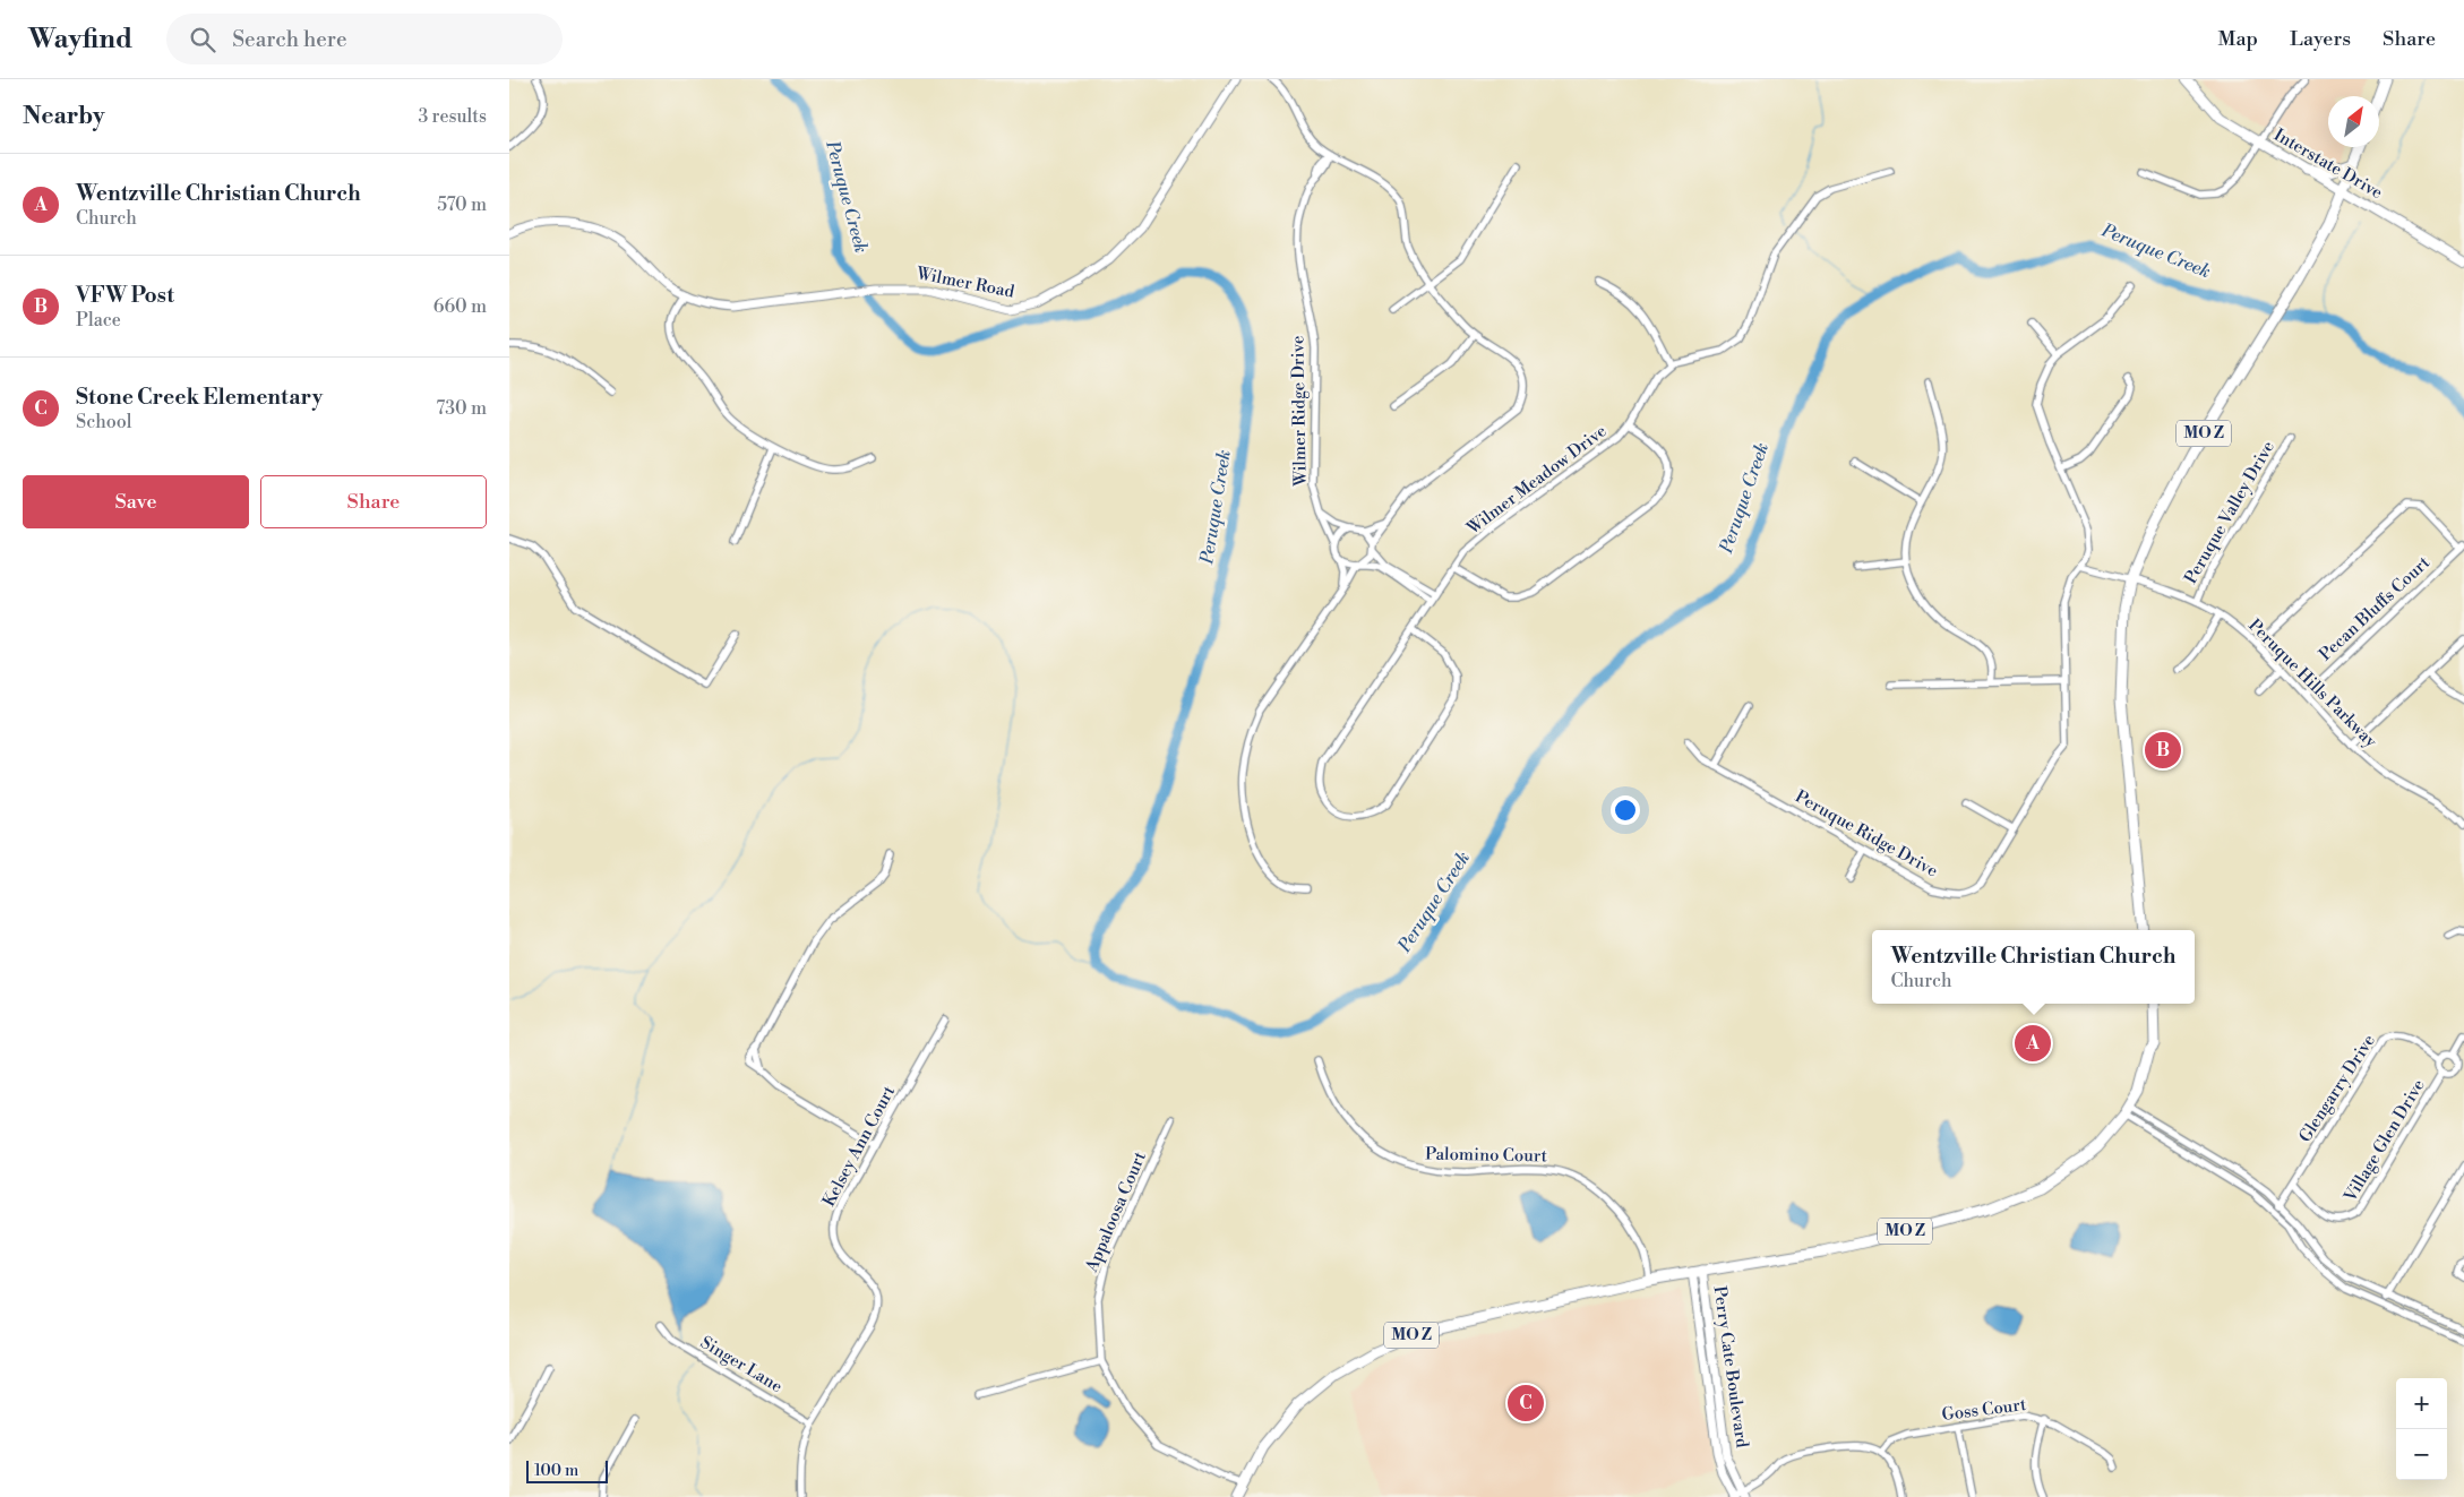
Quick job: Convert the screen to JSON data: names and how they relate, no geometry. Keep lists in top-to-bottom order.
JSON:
{
  "streets": {
    "main road": ["Interstate Drive", "MO Z"],
    "street": [
      "Wilmer Road",
      "Wilmer Ridge Drive",
      "Wilmer Meadow Drive",
      "Peruque Valley Drive",
      "Pecan Bluffs Court",
      "Peruque Hills Parkway",
      "Peruque Ridge Drive",
      "Glengarry Drive",
      "Village Glen Drive",
      "Kelsey Ann Court",
      "Palomino Court",
      "Appaloosa Court",
      "Singer Lane",
      "Perry Cate Boulevard",
      "Goss Court"
    ]
  },
  "crossings": [
    ["Interstate Drive", "MO Z"],
    ["MO Z", "Peruque Hills Parkway"],
    ["MO Z", "Palomino Court"],
    ["MO Z", "Appaloosa Court"],
    ["MO Z", "Perry Cate Boulevard"],
    ["Peruque Valley Drive", "Peruque Hills Parkway"],
    ["Pecan Bluffs Court", "Peruque Hills Parkway"],
    ["Peruque Hills Parkway", "Peruque Ridge Drive"],
    ["Glengarry Drive", "Village Glen Drive"],
    ["Kelsey Ann Court", "Singer Lane"]
  ],
  "water": ["Peruque Creek"],
  "scale_bar": "100 m",
  "north": "top right",
  "page": {
    "header": "Wayfind",
    "search": "Search here",
    "nav": ["Map", "Layers", "Share"],
    "heading": ["Nearby", "3 results"],
    "list": [
      {
        "mark": "A",
        "name": "Wentzville Christian Church",
        "note": "Church",
        "value": "570 m"
      },
      {
        "mark": "B",
        "name": "VFW Post",
        "note": "Place",
        "value": "660 m"
      },
      {
        "mark": "C",
        "name": "Stone Creek Elementary",
        "note": "School",
        "value": "730 m"
      }
    ],
    "buttons": ["Save", "Share"],
    "pins": ["B", "A", "C"],
    "popup": ["Wentzville Christian Church", "Church"],
    "map_buttons": ["+", "−"],
    "scale": "100 m"
  }
}
